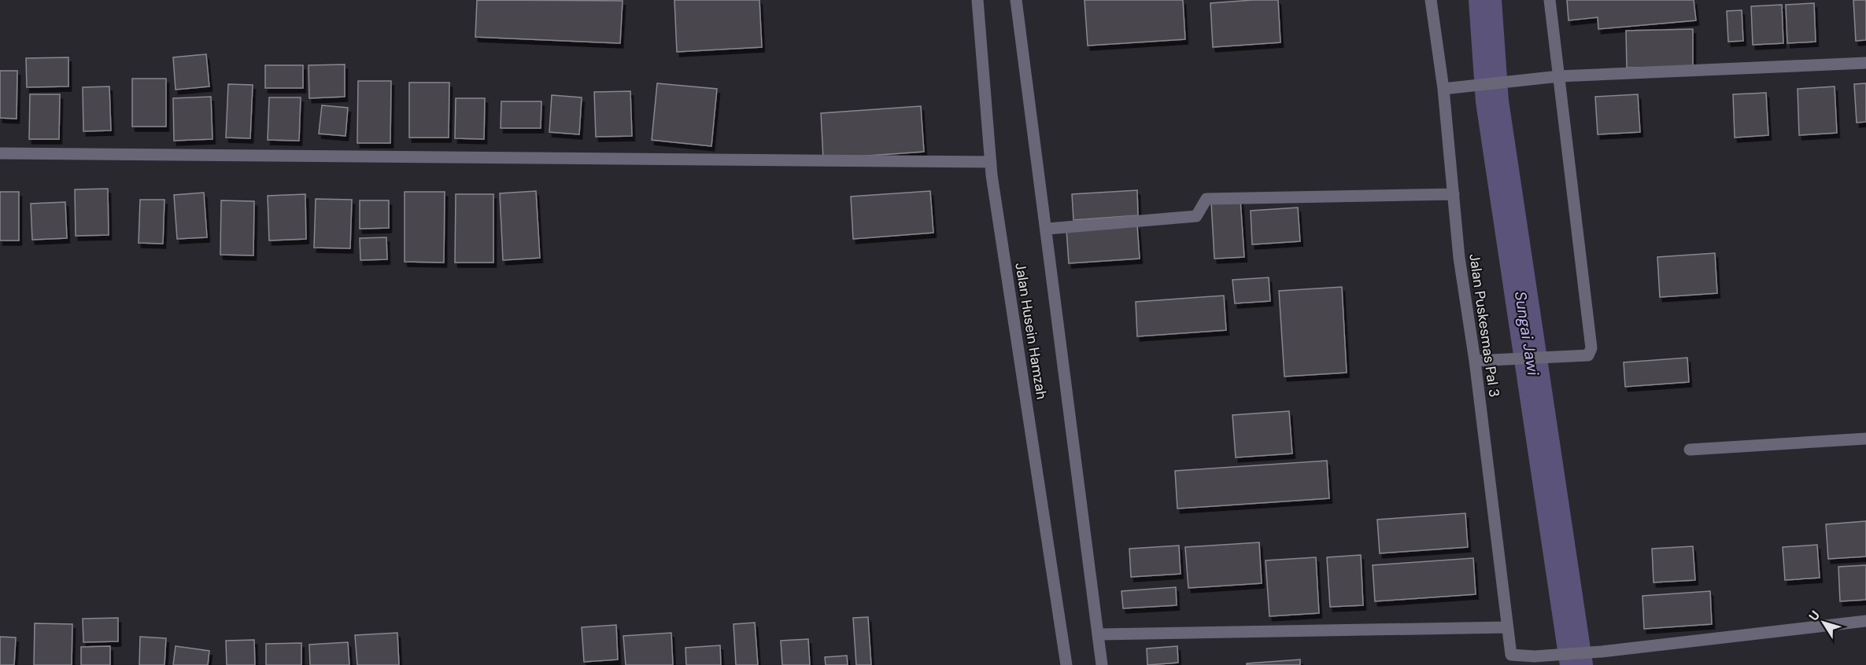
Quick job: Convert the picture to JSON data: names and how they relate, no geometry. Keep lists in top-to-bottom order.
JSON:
{
  "streets": {
    "street": ["Jalan Puskesmas Pal 3", "Jalan Husein Hamzah"]
  },
  "water": ["Sungai Jawi"],
  "north": "top left"
}
